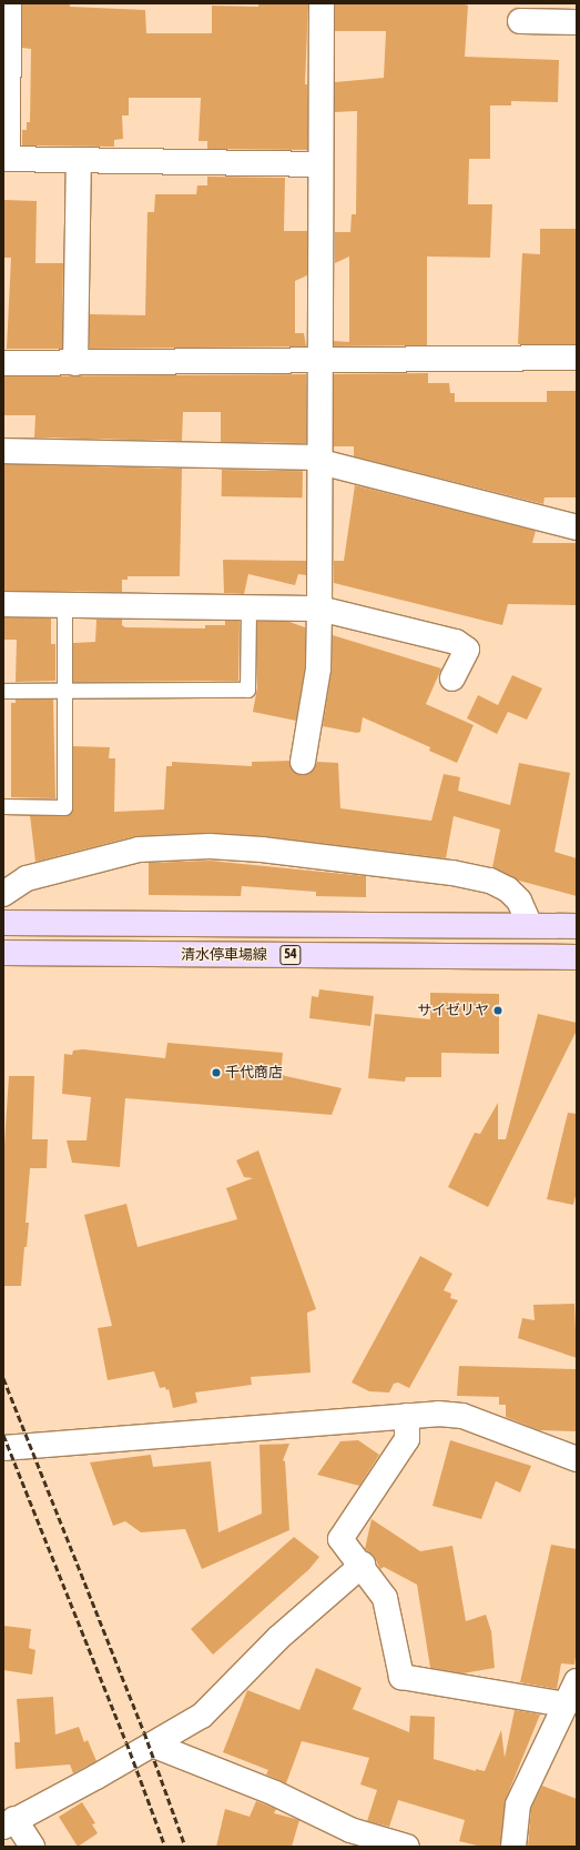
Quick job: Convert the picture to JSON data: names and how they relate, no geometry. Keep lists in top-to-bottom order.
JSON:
{
  "streets": {
    "main road": ["清水停車場線", "54"]
  },
  "places": ["サイゼリヤ", "千代商店"]
}
